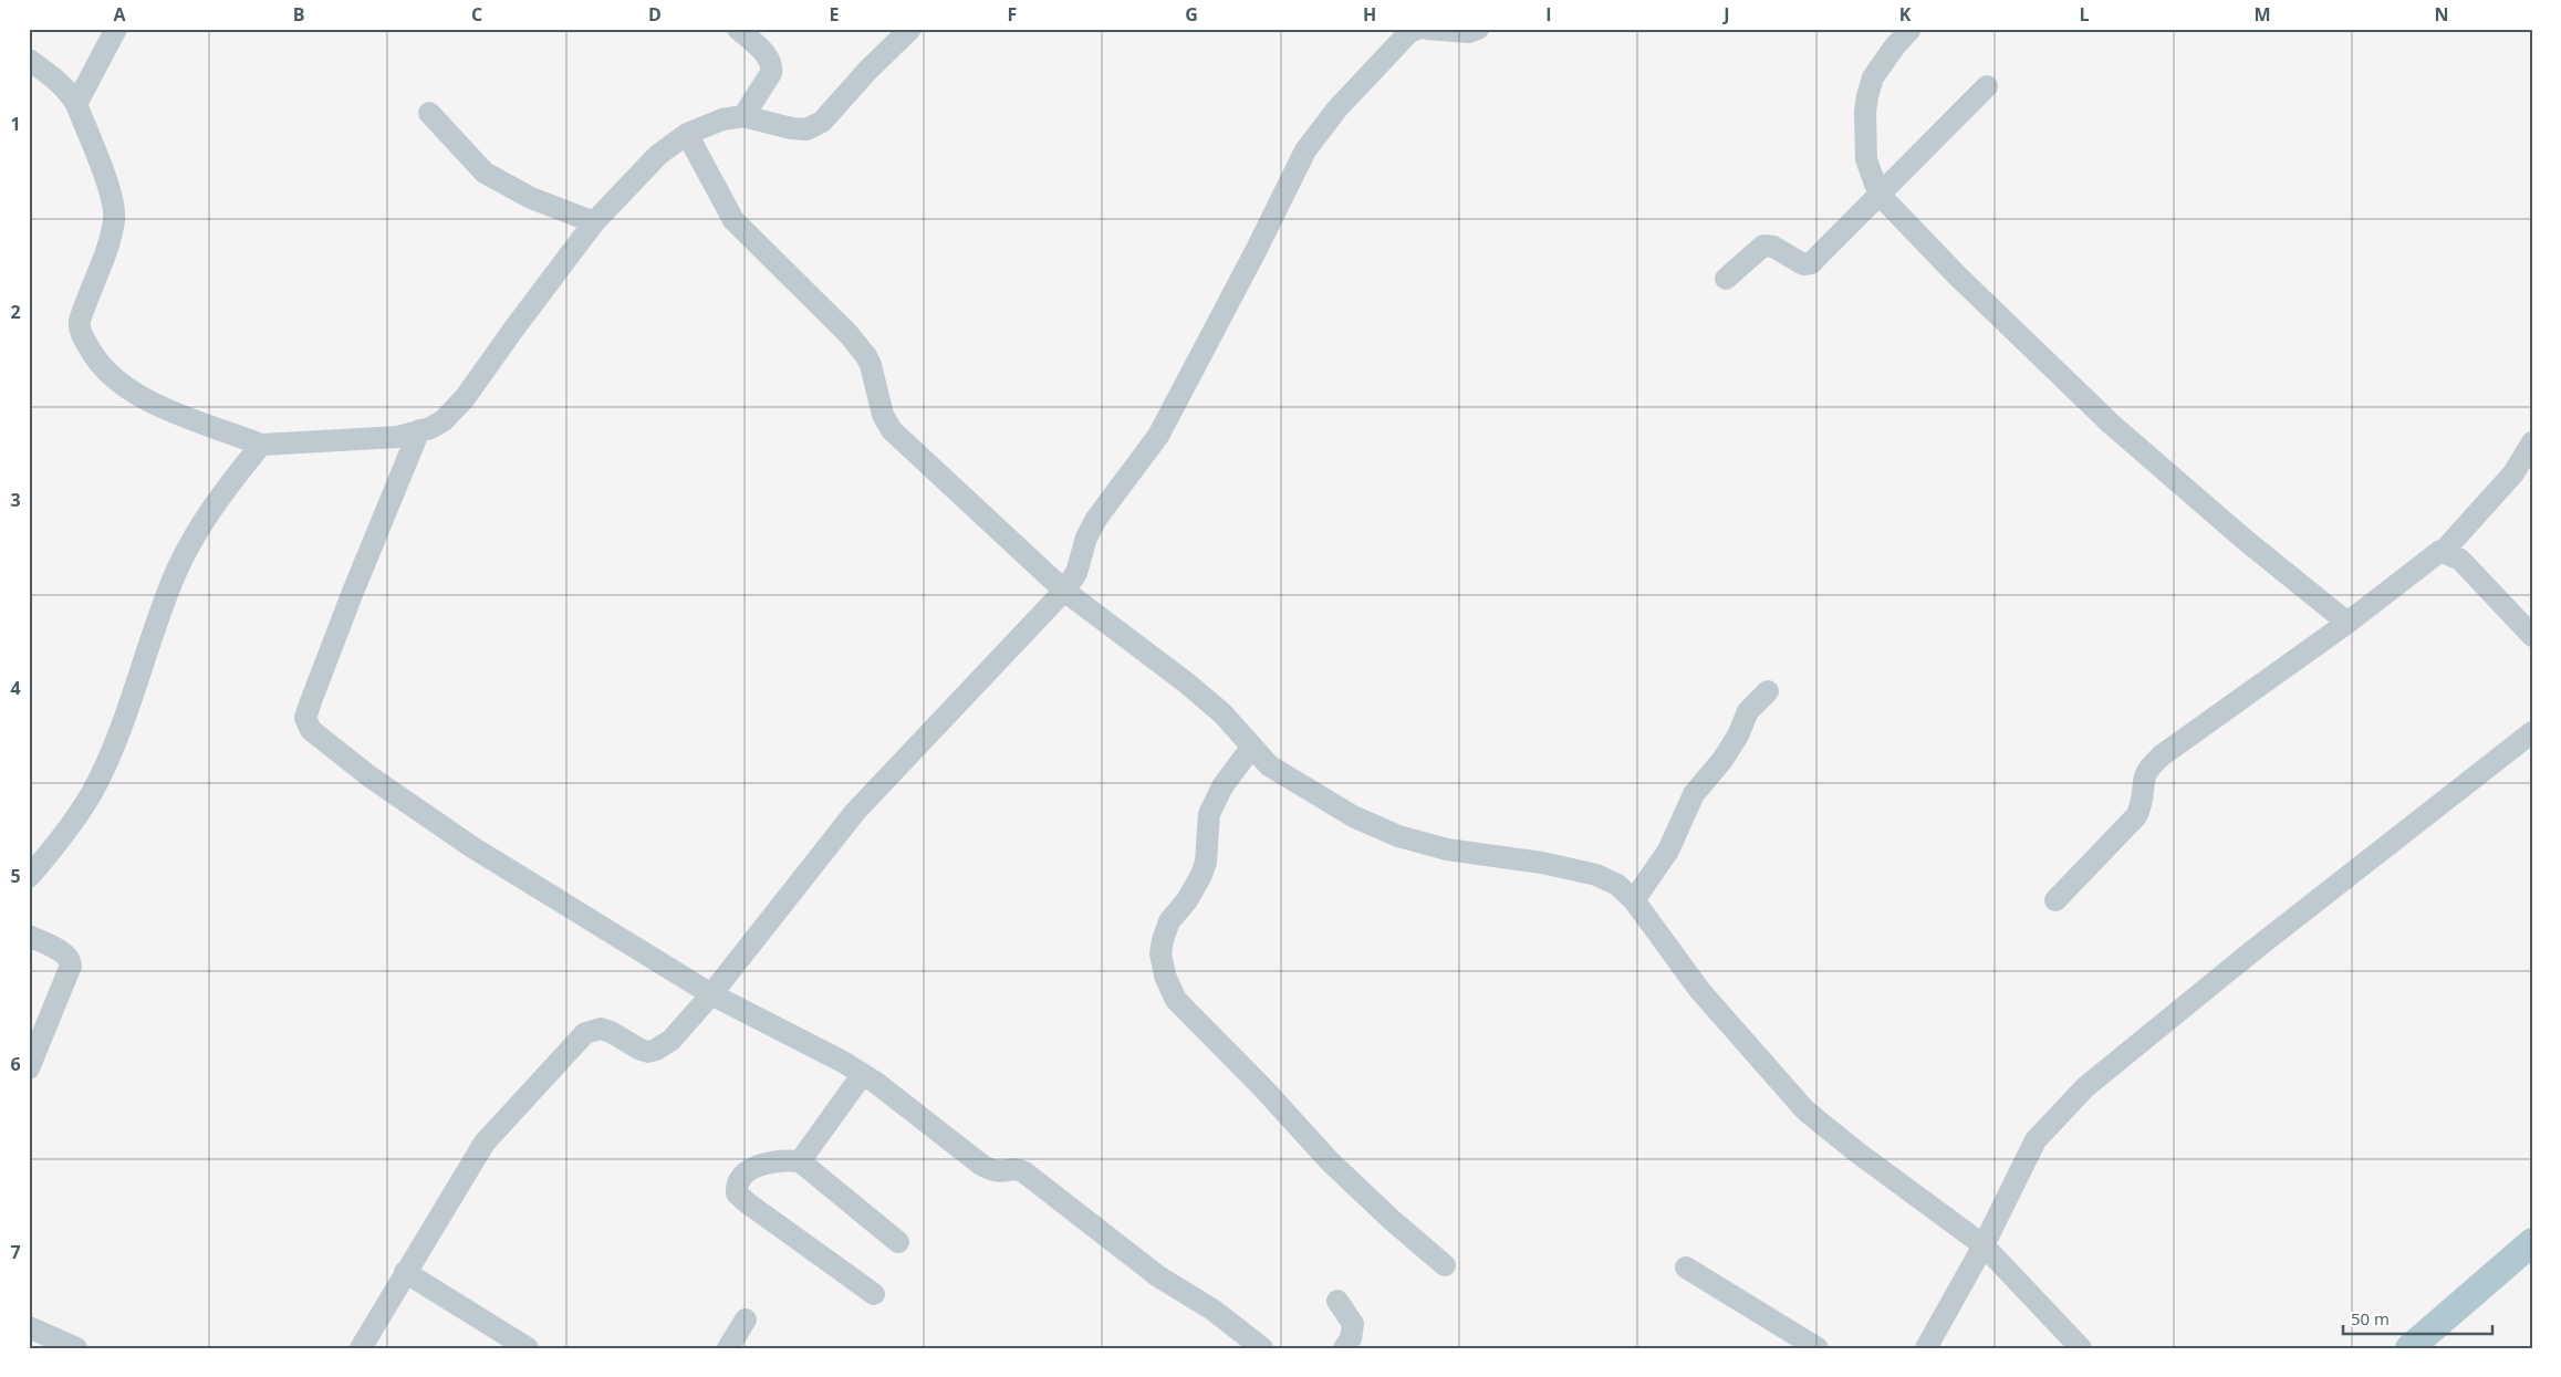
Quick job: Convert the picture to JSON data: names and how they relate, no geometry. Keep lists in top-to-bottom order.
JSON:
{
  "scale_bar": "50 m",
  "grid": {
    "columns": [
      "A",
      "B",
      "C",
      "D",
      "E",
      "F",
      "G",
      "H",
      "I",
      "J",
      "K",
      "L",
      "M",
      "N"
    ],
    "rows": [
      "1",
      "2",
      "3",
      "4",
      "5",
      "6",
      "7"
    ]
  }
}
